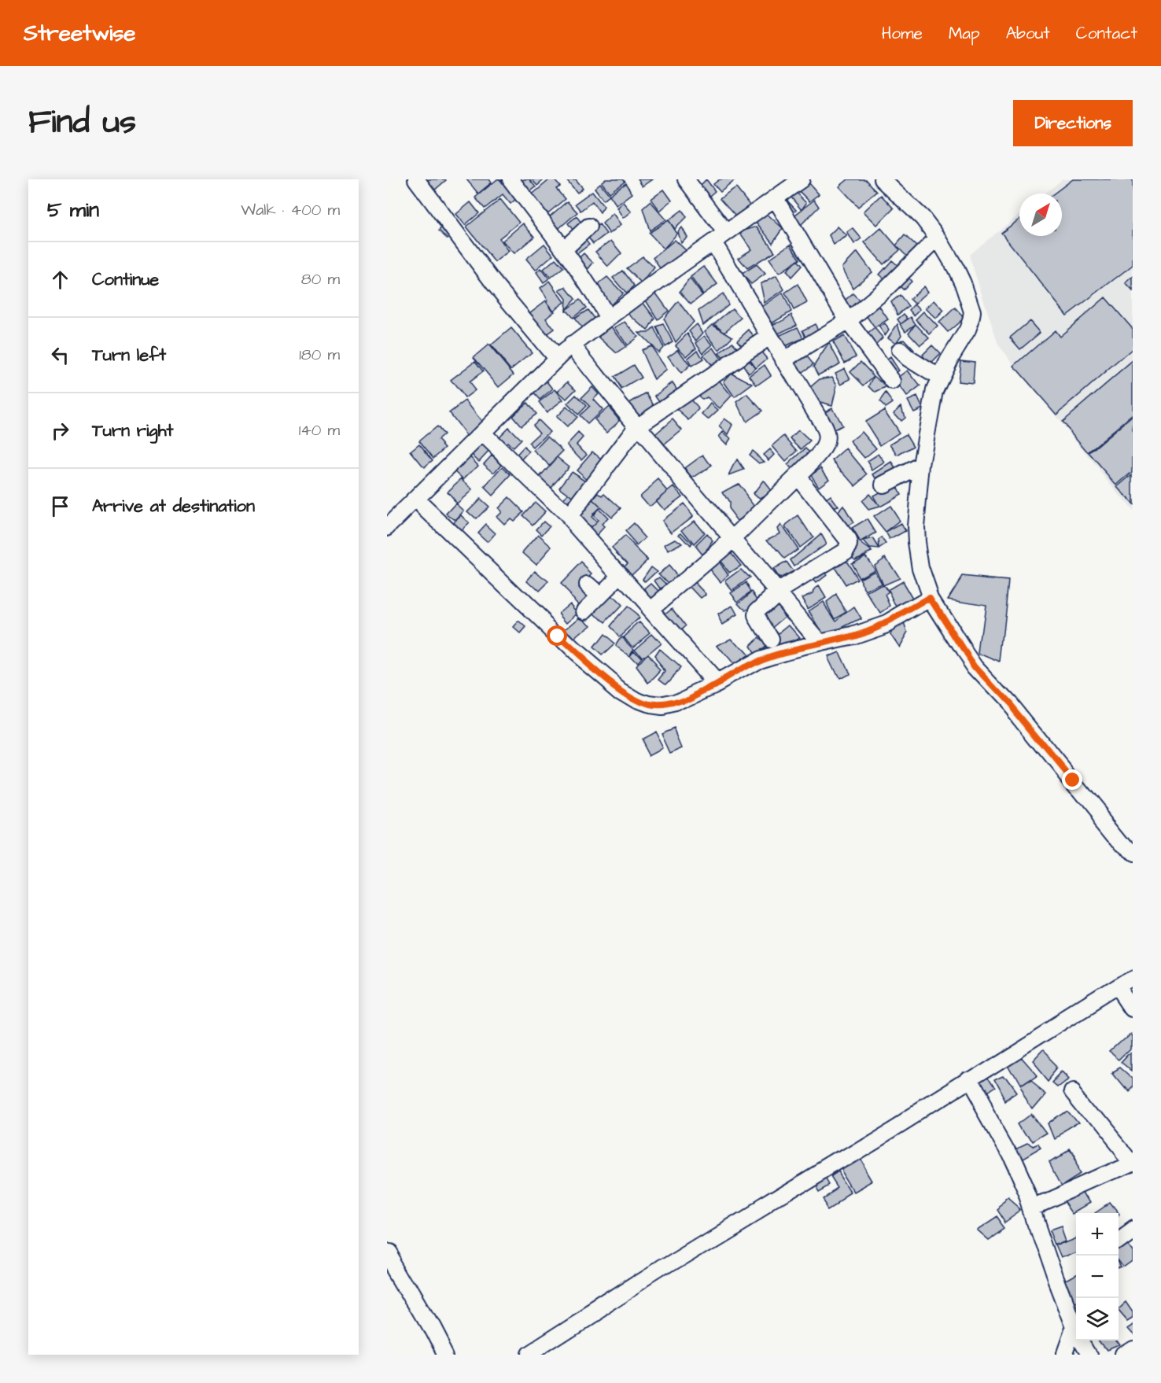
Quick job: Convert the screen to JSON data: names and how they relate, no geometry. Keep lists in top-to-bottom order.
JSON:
{
  "north": "top right",
  "page": {
    "header": "Streetwise",
    "nav": [
      "Home",
      "Map",
      "About",
      "Contact"
    ],
    "title": "Find us",
    "buttons": "Directions",
    "heading": ["5 min", "Walk · 400 m"],
    "list": [
      ["Continue", "80 m"],
      ["Turn left", "180 m"],
      ["Turn right", "140 m"],
      "Arrive at destination"
    ],
    "map_buttons": ["+", "−"]
  }
}
